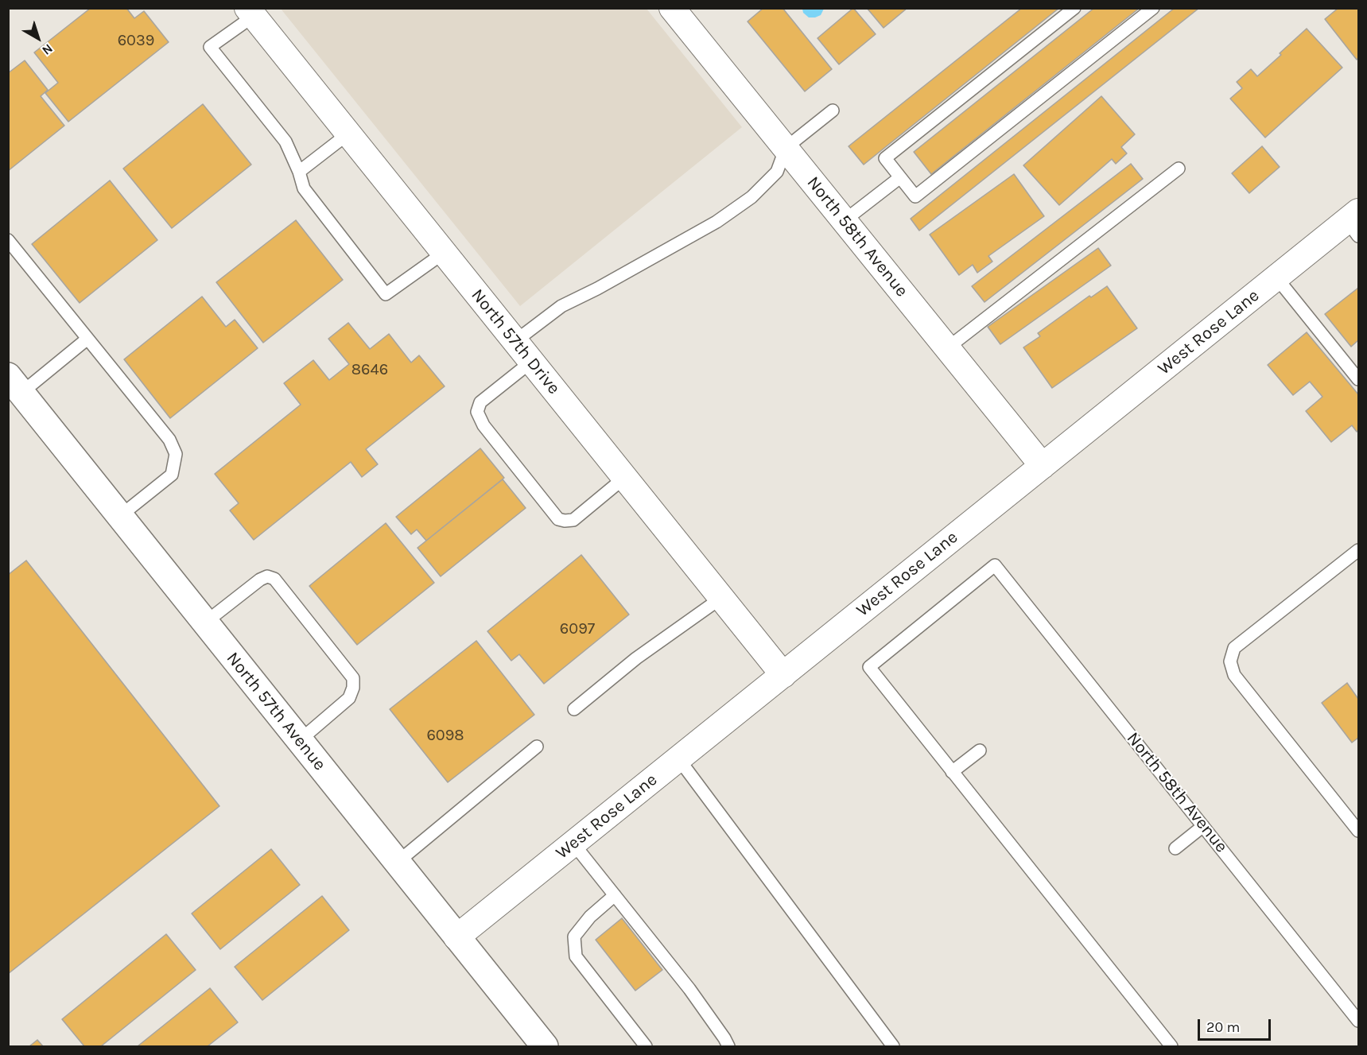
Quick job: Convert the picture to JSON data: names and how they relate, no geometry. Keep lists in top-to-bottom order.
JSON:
{
  "streets": {
    "street": [
      "North 58th Avenue",
      "West Rose Lane",
      "North 57th Drive",
      "North 57th Avenue"
    ]
  },
  "crossings": [
    ["North 58th Avenue", "West Rose Lane"],
    ["West Rose Lane", "North 57th Drive"],
    ["West Rose Lane", "North 57th Avenue"]
  ],
  "house_numbers": [
    "6039",
    "8646",
    "6097",
    "6098"
  ],
  "scale_bar": "20 m",
  "north": "bottom right"
}
